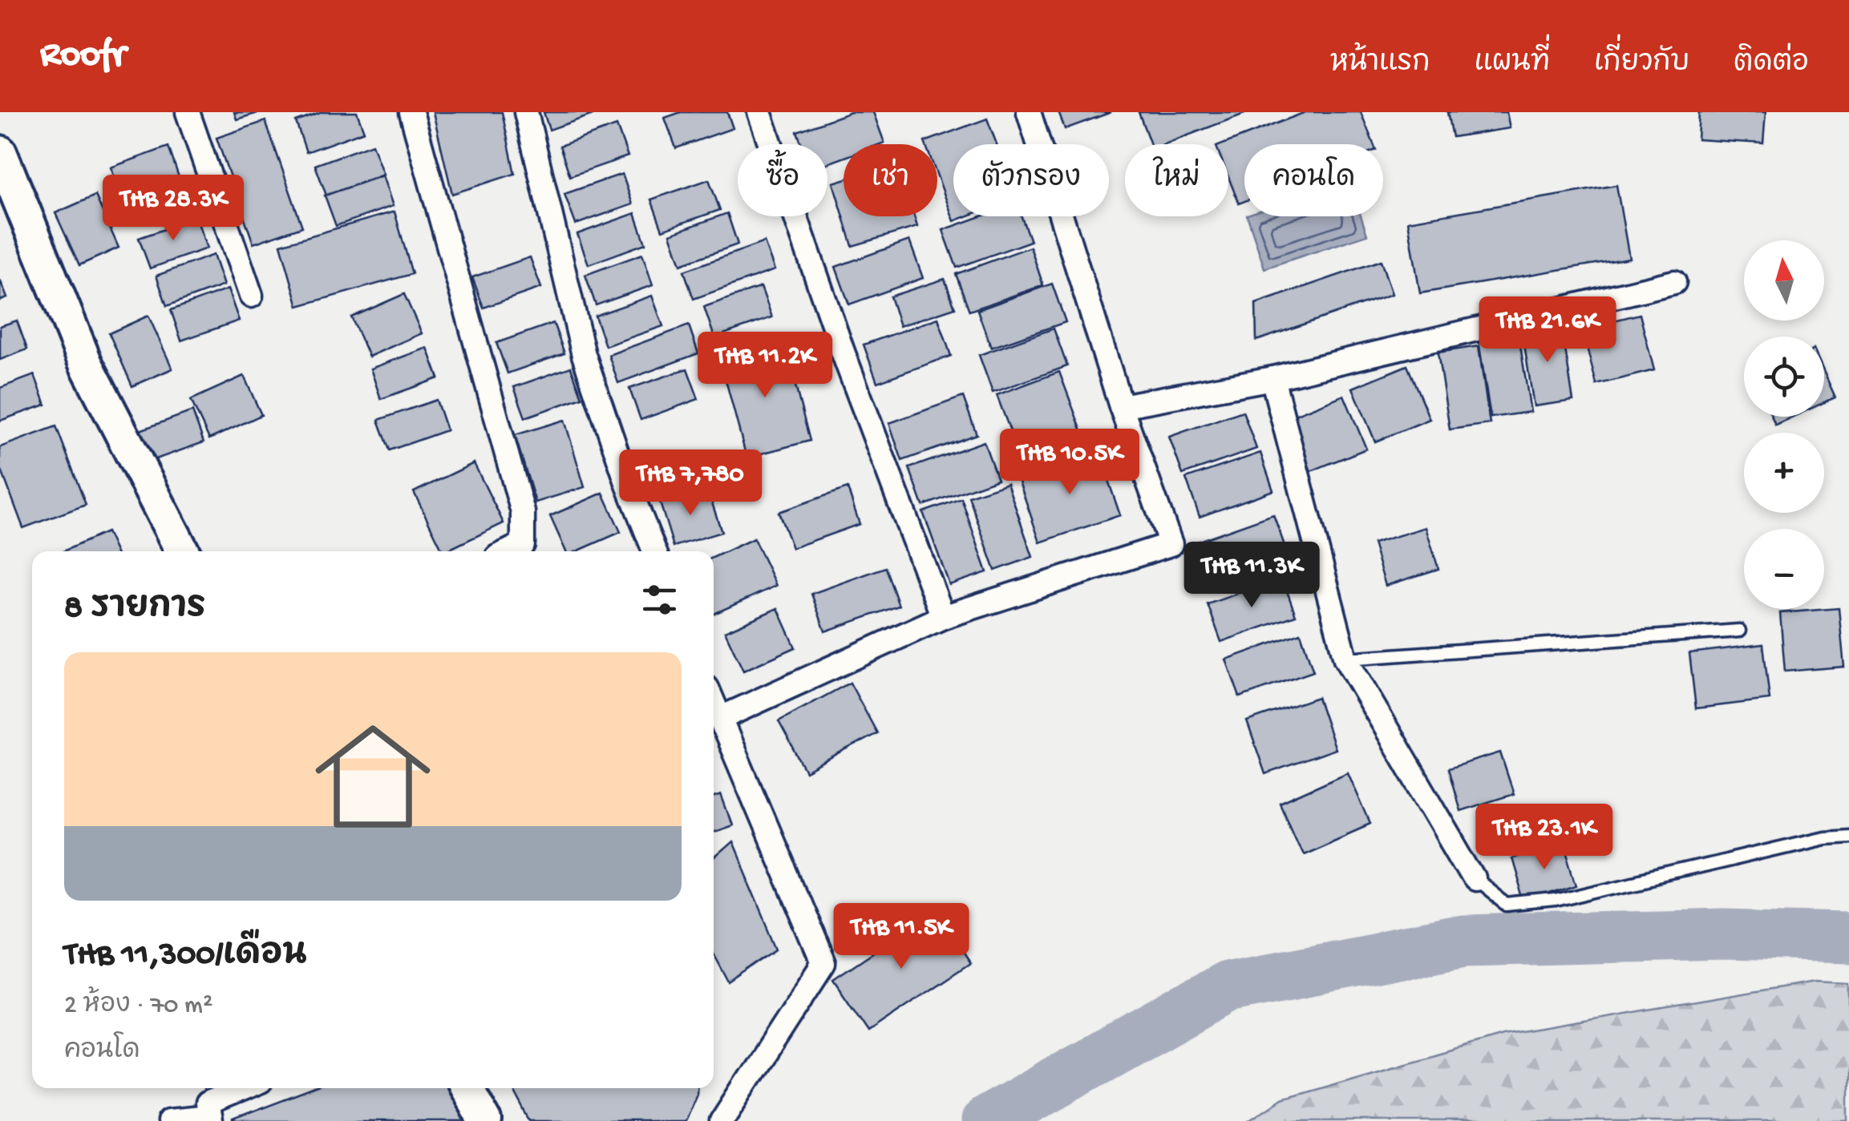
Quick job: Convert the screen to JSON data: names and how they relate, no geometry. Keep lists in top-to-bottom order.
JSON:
{
  "north": "top",
  "page": {
    "header": "Roofr",
    "nav": [
      "หน้าแรก",
      "แผนที่",
      "เกี่ยวกับ",
      "ติดต่อ"
    ],
    "chip": [
      "ซื้อ",
      "เช่า",
      "ตัวกรอง",
      "ใหม่",
      "คอนโด"
    ],
    "price": [
      "THB 28.3K",
      "THB 21.6K",
      "THB 11.2K",
      "THB 10.5K",
      "THB 7,780",
      "THB 11.3K",
      "THB 23.1K",
      "THB 11.5K"
    ],
    "map_buttons": ["+", "−"],
    "heading": "8 รายการ",
    "list": [
      {
        "name": "THB 11,300/เดือน",
        "note": "2 ห้อง · 70 m² · คอนโด"
      }
    ]
  }
}
